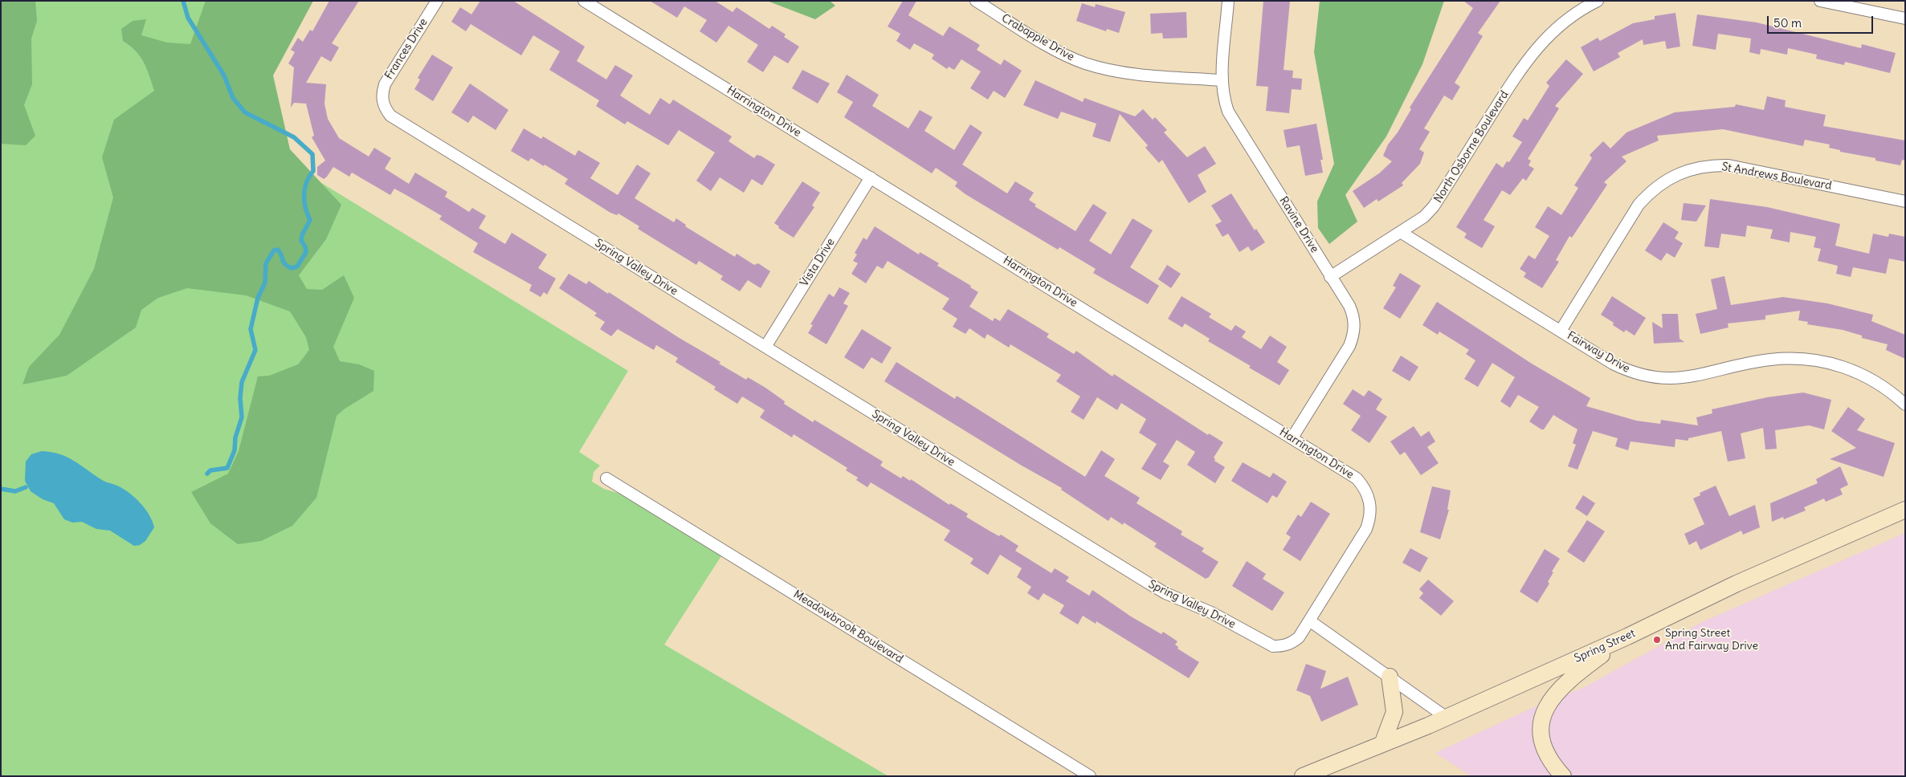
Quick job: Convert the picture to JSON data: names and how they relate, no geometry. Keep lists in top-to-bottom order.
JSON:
{
  "streets": {
    "main road": ["Spring Street"],
    "street": [
      "Crabapple Drive",
      "Frances Drive",
      "Harrington Drive",
      "North Osborne Boulevard",
      "St Andrews Boulevard",
      "Ravine Drive",
      "Vista Drive",
      "Spring Valley Drive",
      "Fairway Drive",
      "Meadowbrook Boulevard"
    ]
  },
  "crossings": [
    ["Crabapple Drive", "Ravine Drive"],
    ["Frances Drive", "Spring Valley Drive"],
    ["Harrington Drive", "Ravine Drive"],
    ["Harrington Drive", "Vista Drive"],
    ["Harrington Drive", "Spring Valley Drive"],
    ["North Osborne Boulevard", "Ravine Drive"],
    ["North Osborne Boulevard", "Fairway Drive"],
    ["St Andrews Boulevard", "Fairway Drive"],
    ["Vista Drive", "Spring Valley Drive"]
  ],
  "places": ["Spring Street And Fairway Drive"],
  "scale_bar": "50 m"
}
